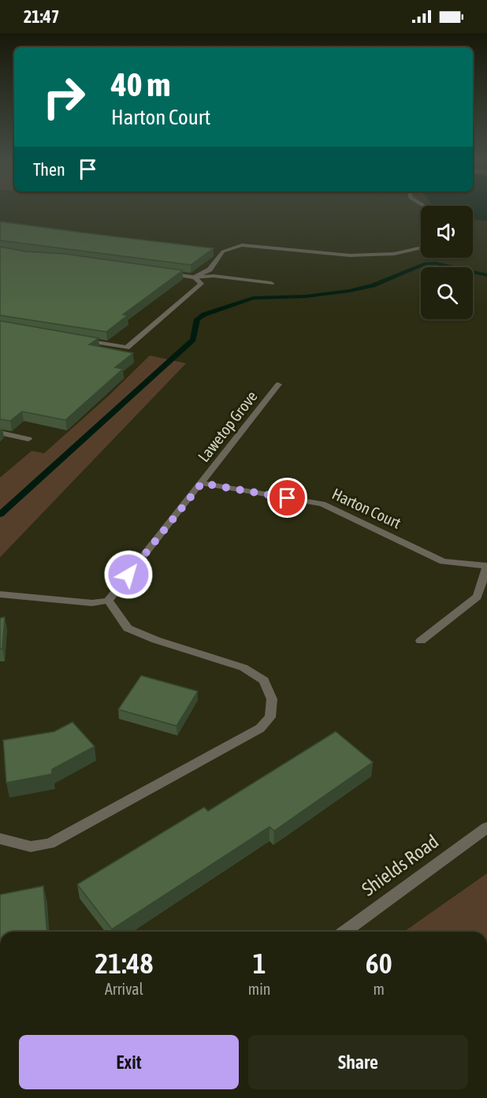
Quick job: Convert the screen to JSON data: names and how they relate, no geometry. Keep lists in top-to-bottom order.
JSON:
{
  "streets": {
    "street": ["Lawetop Grove", "Harton Court", "Shields Road"]
  },
  "crossings": [
    ["Lawetop Grove", "Harton Court"]
  ],
  "page": {
    "status": "21:47",
    "turn": ["40 m", "Harton Court"],
    "then": "Then",
    "eta": [
      "21:48",
      "Arrival",
      "1",
      "min",
      "60",
      "m"
    ],
    "buttons": ["Exit", "Share"]
  }
}
